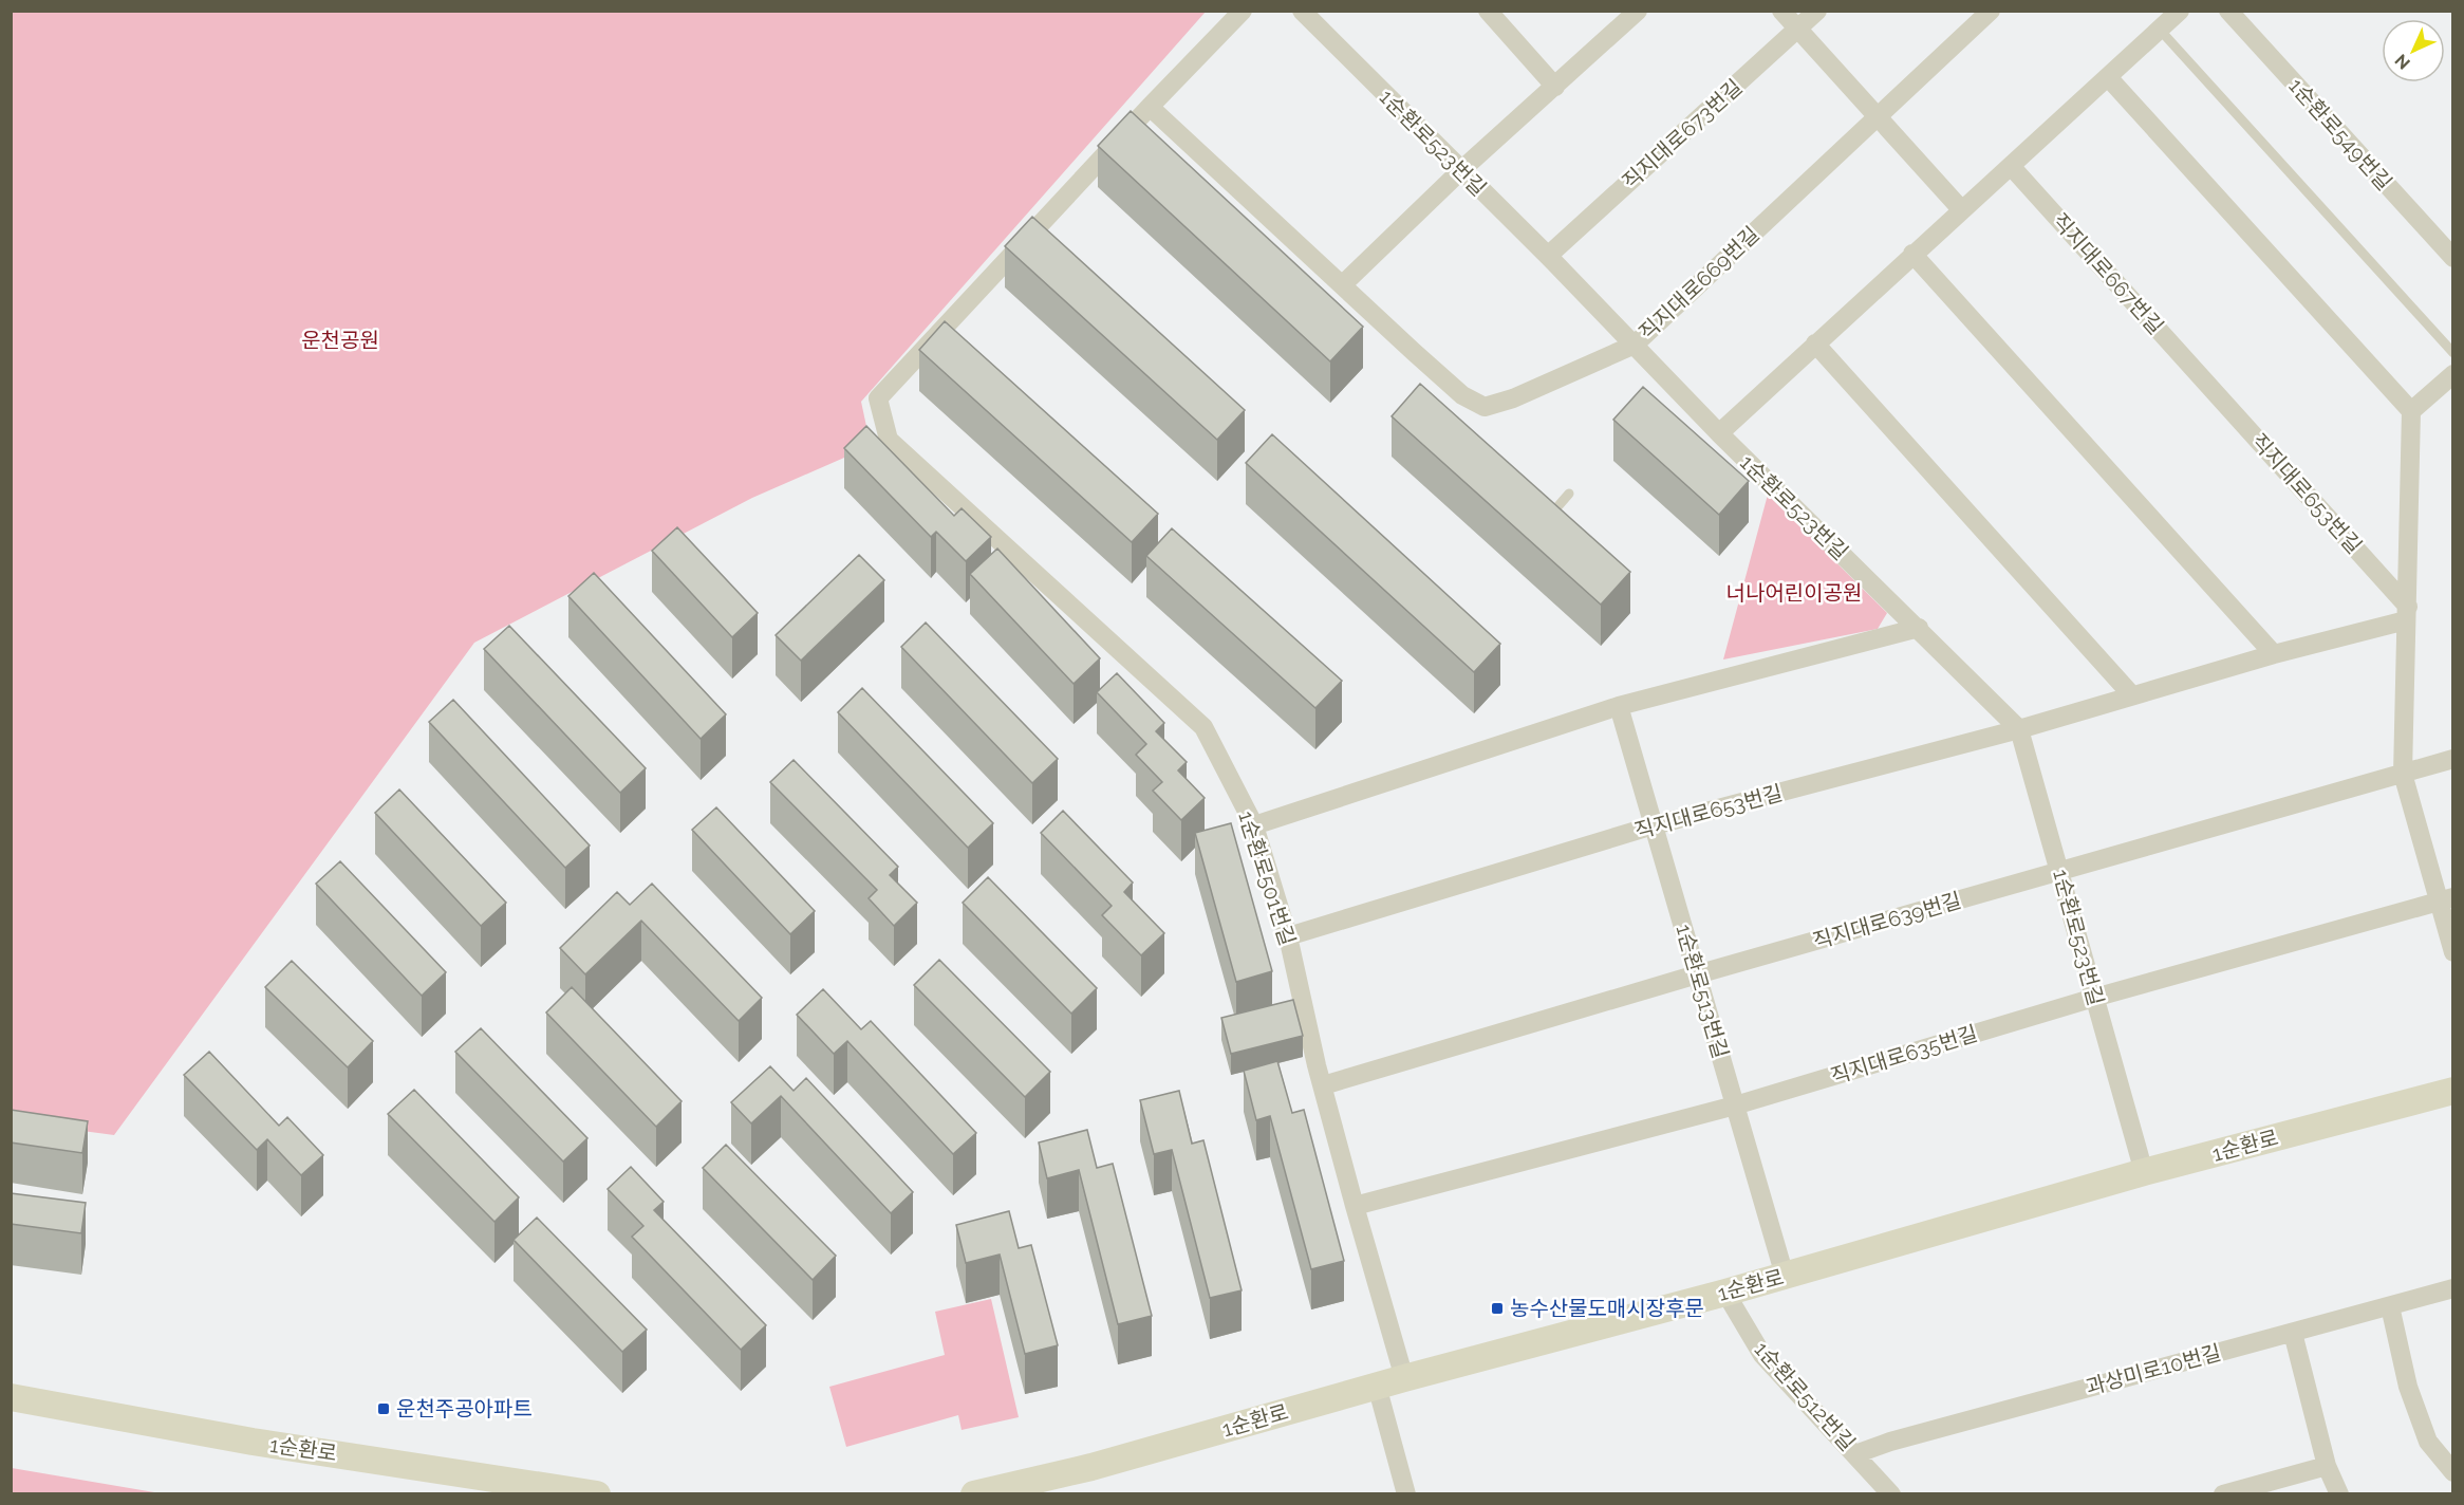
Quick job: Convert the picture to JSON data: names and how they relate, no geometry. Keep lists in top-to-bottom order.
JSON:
{
  "streets": {
    "street": [
      "직지대로673번길",
      "1순환로549번길",
      "1순환로523번길",
      "직지대로667번길",
      "직지대로669번길",
      "직지대로653번길",
      "1순환로501번길",
      "직지대로639번길",
      "1순환로513번길",
      "직지대로635번길",
      "1순환로",
      "과상미로10번길",
      "1순환로512번길"
    ]
  },
  "crossings": [
    ["직지대로673번길", "1순환로523번길"],
    ["1순환로523번길", "직지대로669번길"],
    ["1순환로523번길", "직지대로653번길"],
    ["1순환로523번길", "직지대로639번길"],
    ["1순환로523번길", "직지대로635번길"],
    ["1순환로523번길", "1순환로"],
    ["직지대로667번길", "직지대로653번길"],
    ["직지대로669번길", "1순환로501번길"],
    ["직지대로653번길", "1순환로501번길"],
    ["직지대로653번길", "1순환로513번길"],
    ["1순환로501번길", "직지대로639번길"],
    ["1순환로501번길", "직지대로635번길"],
    ["1순환로501번길", "1순환로"],
    ["직지대로639번길", "1순환로513번길"],
    ["1순환로513번길", "직지대로635번길"],
    ["1순환로513번길", "1순환로"],
    ["1순환로", "1순환로512번길"],
    ["과상미로10번길", "1순환로512번길"]
  ],
  "parks": ["운천공원", "너나어린이공원"],
  "places": {
    "transit": ["농수산물도매시장후문", "운천주공아파트"]
  },
  "north": "bottom left"
}
